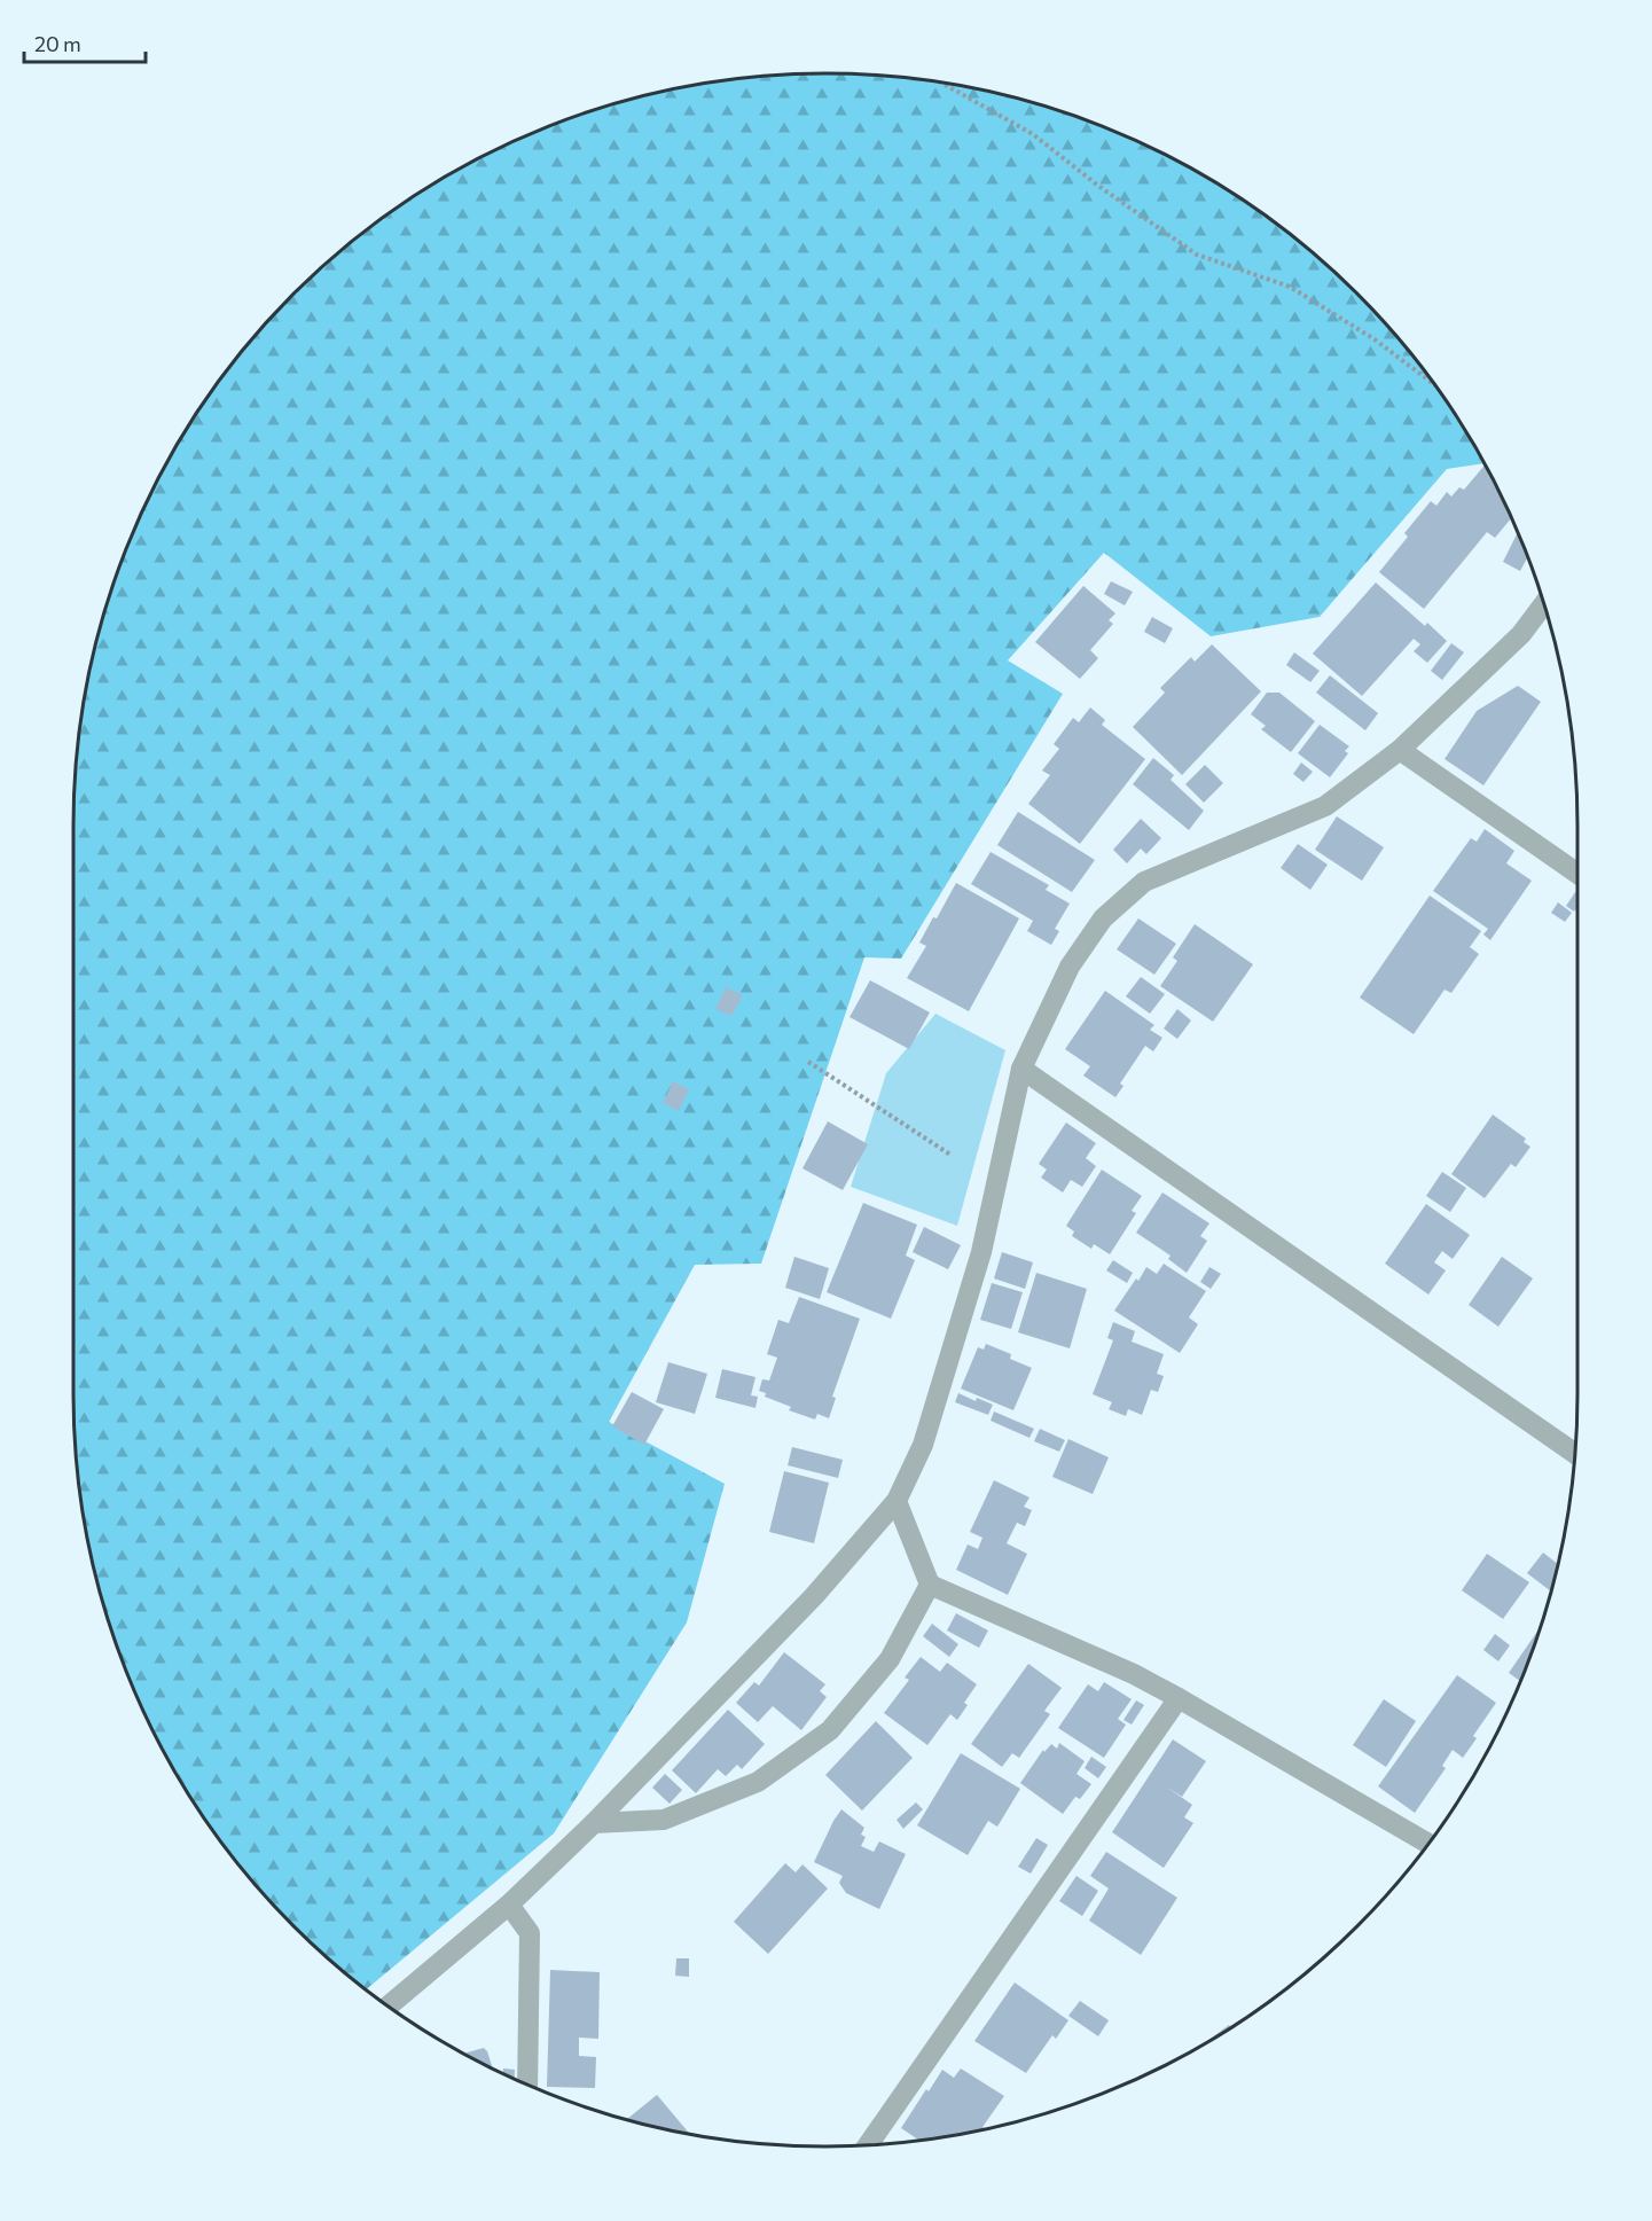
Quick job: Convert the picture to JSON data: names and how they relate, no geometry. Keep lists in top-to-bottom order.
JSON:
{
  "scale_bar": "20 m"
}
